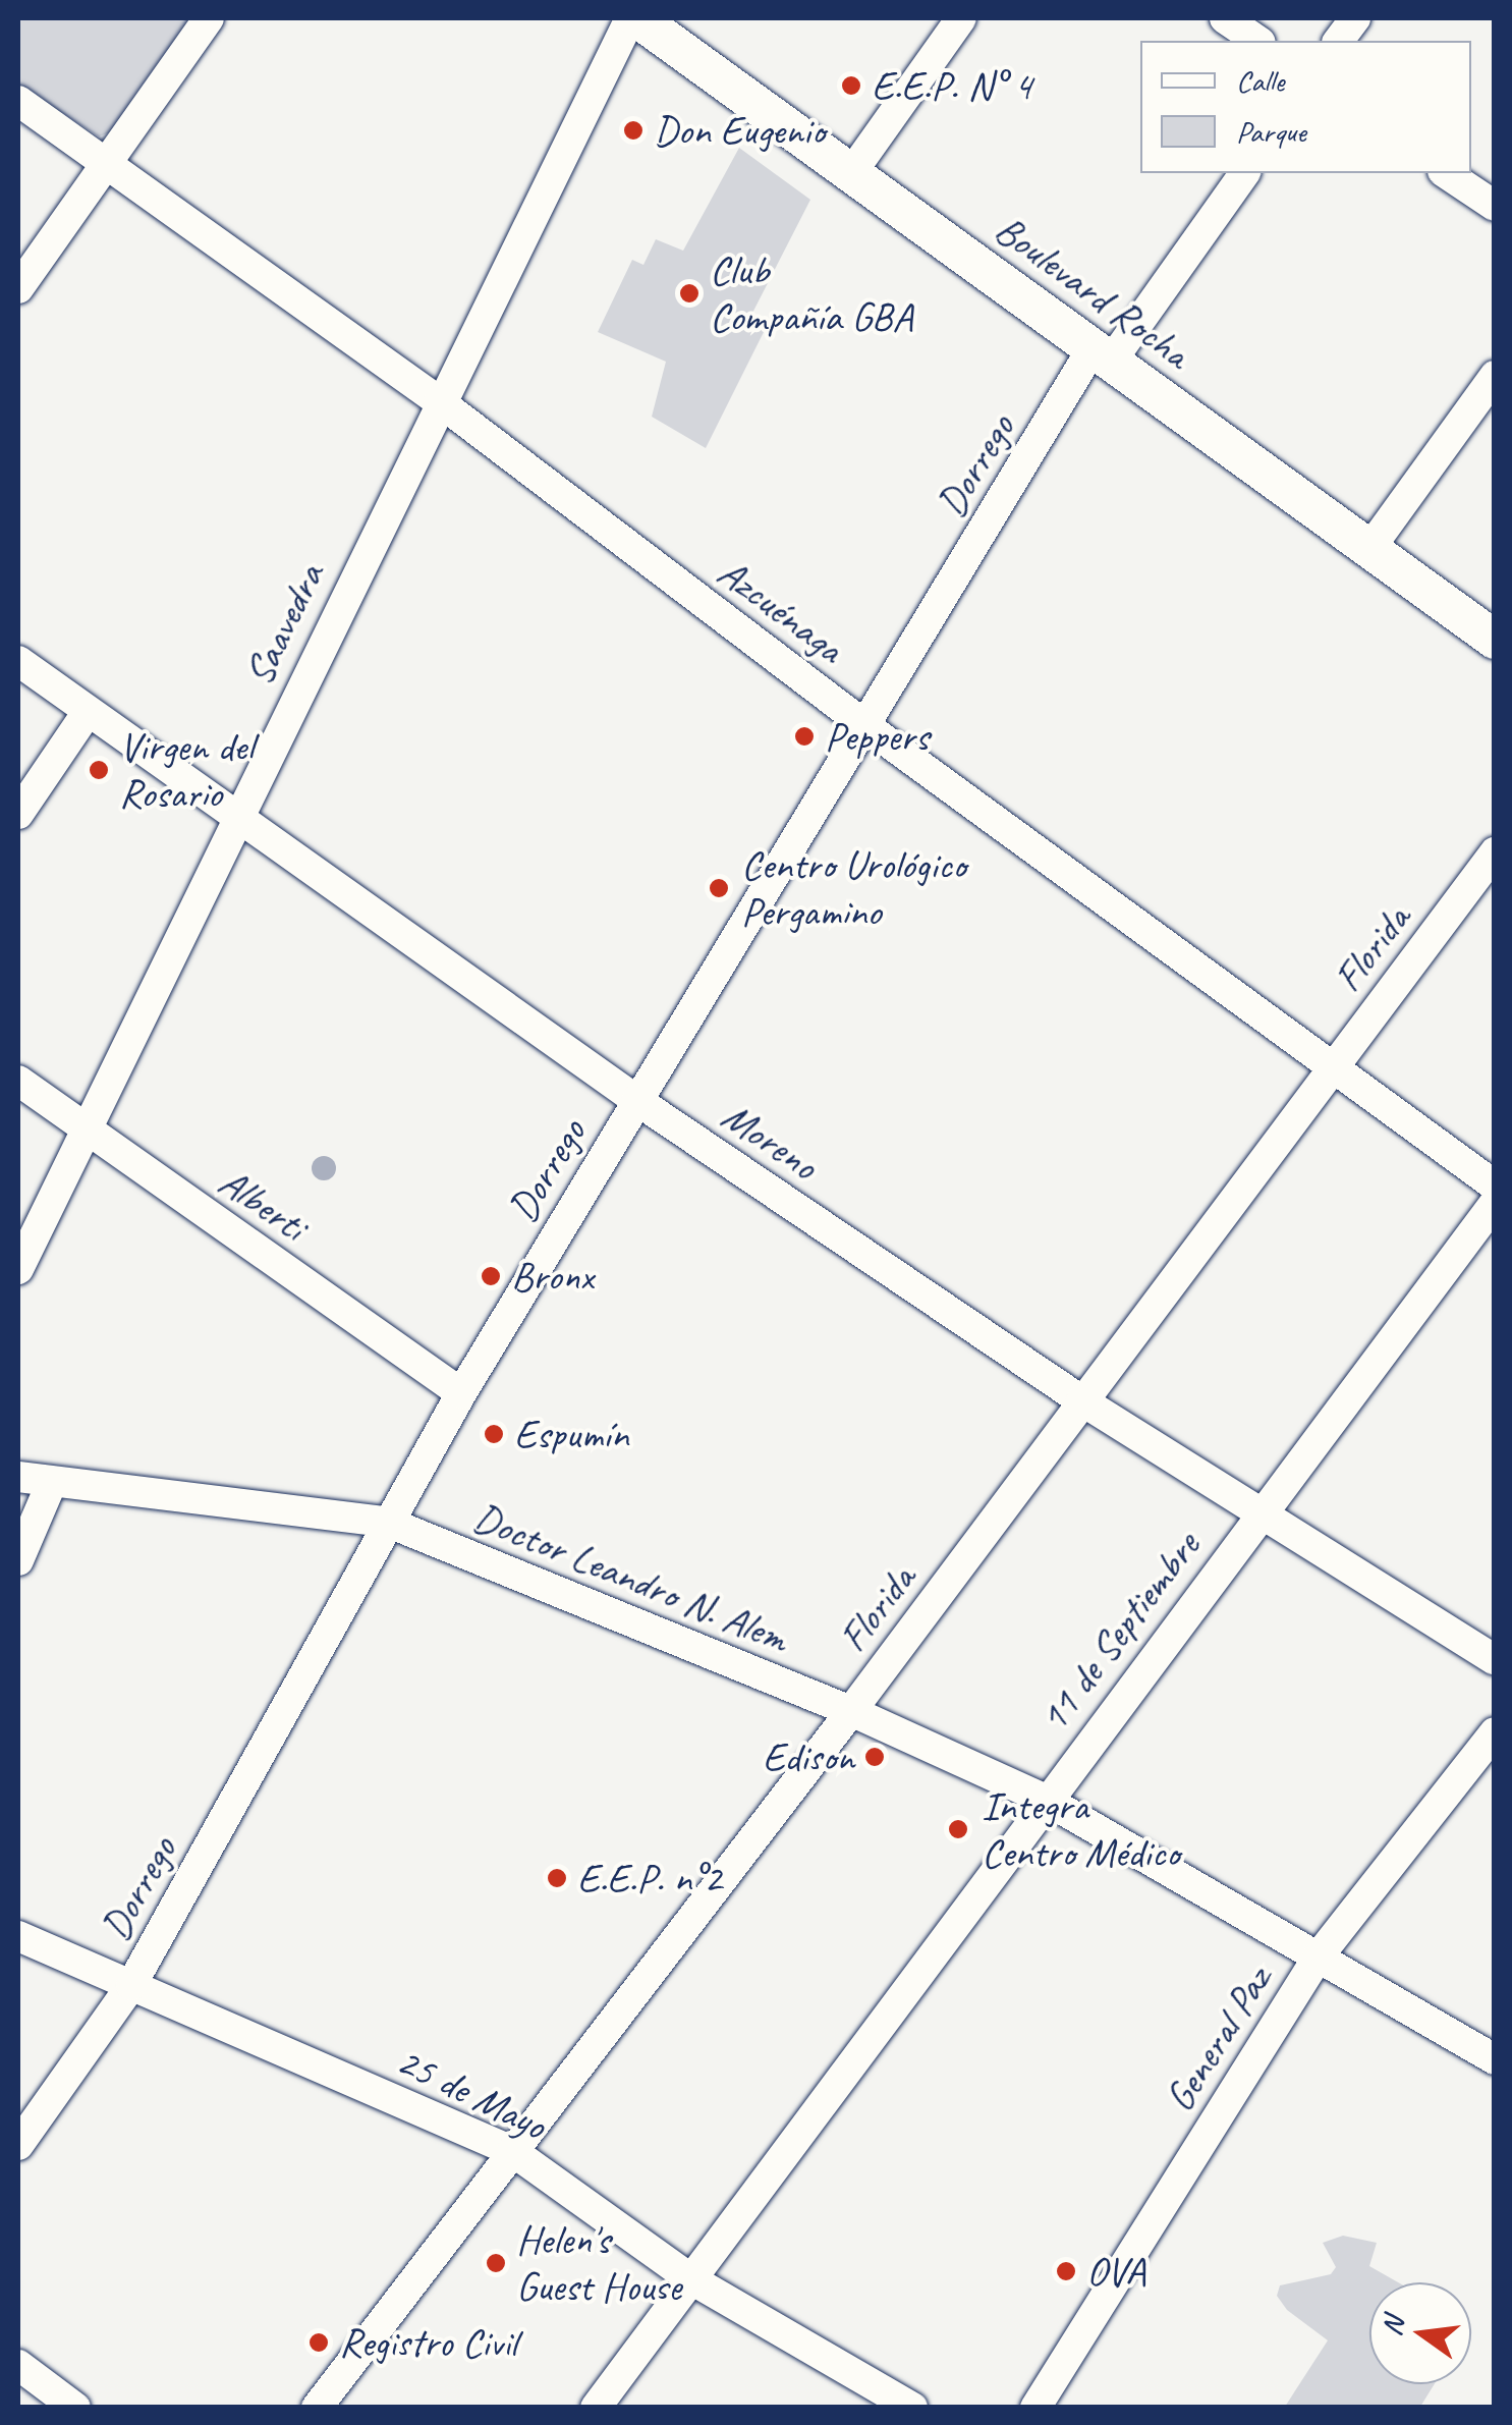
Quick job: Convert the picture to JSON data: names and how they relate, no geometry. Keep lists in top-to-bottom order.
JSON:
{
  "streets": {
    "main road": ["Boulevard Rocha"],
    "street": [
      "Dorrego",
      "Azcuénaga",
      "Saavedra",
      "Florida",
      "Moreno",
      "Alberti",
      "Doctor Leandro N. Alem",
      "11 de Septiembre",
      "General Paz",
      "25 de Mayo"
    ]
  },
  "crossings": [
    ["Boulevard Rocha", "Dorrego"],
    ["Boulevard Rocha", "Saavedra"],
    ["Dorrego", "Azcuénaga"],
    ["Dorrego", "Moreno"],
    ["Dorrego", "Alberti"],
    ["Dorrego", "Doctor Leandro N. Alem"],
    ["Dorrego", "25 de Mayo"],
    ["Azcuénaga", "Saavedra"],
    ["Azcuénaga", "Florida"],
    ["Saavedra", "Moreno"],
    ["Saavedra", "Alberti"],
    ["Florida", "Moreno"],
    ["Florida", "Doctor Leandro N. Alem"],
    ["Florida", "25 de Mayo"],
    ["Moreno", "11 de Septiembre"],
    ["Doctor Leandro N. Alem", "11 de Septiembre"],
    ["Doctor Leandro N. Alem", "General Paz"],
    ["11 de Septiembre", "25 de Mayo"]
  ],
  "places": [
    "E.E.P. N° 4",
    "Don Eugenio",
    "Club Compañía GBA",
    "Peppers",
    "Virgen del Rosario",
    "Centro Urológico Pergamino",
    "Bronx",
    "Espumín",
    "Edison",
    "Integra Centro Médico",
    "E.E.P. n°2",
    "Helen's Guest House",
    "OVA",
    "Registro Civil"
  ],
  "legend": ["Calle", "Parque"],
  "north": "left"
}
